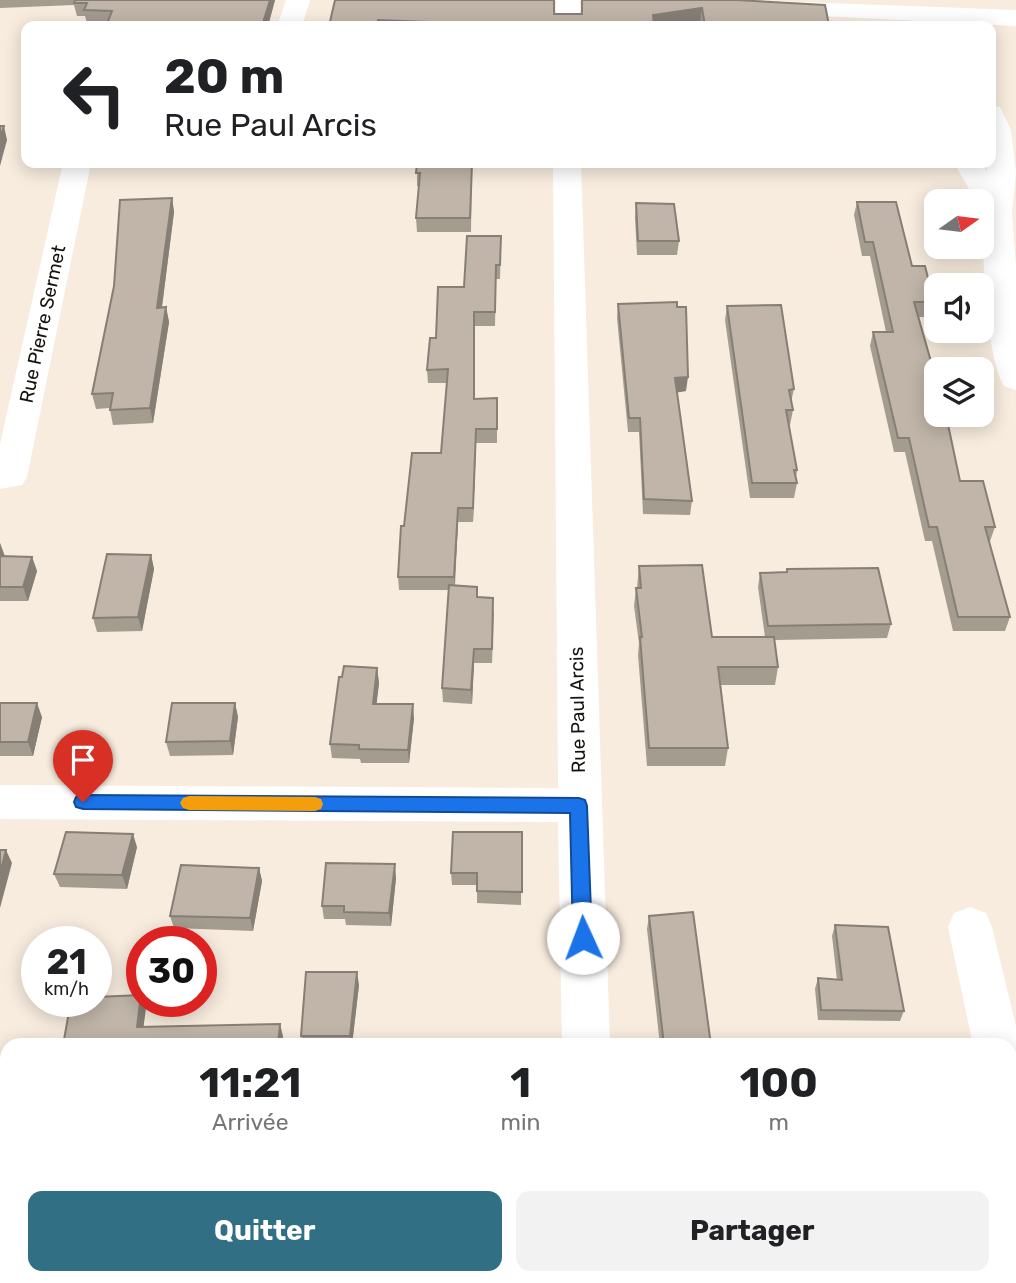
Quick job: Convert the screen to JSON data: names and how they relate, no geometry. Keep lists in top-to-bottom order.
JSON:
{
  "streets": {
    "street": ["Rue Pierre Sermet", "Rue Paul Arcis"]
  },
  "north": "right",
  "page": {
    "turn": ["20 m", "Rue Paul Arcis"],
    "speed": "21 km/h",
    "limit": "30",
    "eta": [
      "11:21",
      "Arrivée",
      "1",
      "min",
      "100",
      "m"
    ],
    "buttons": ["Quitter", "Partager"]
  }
}
